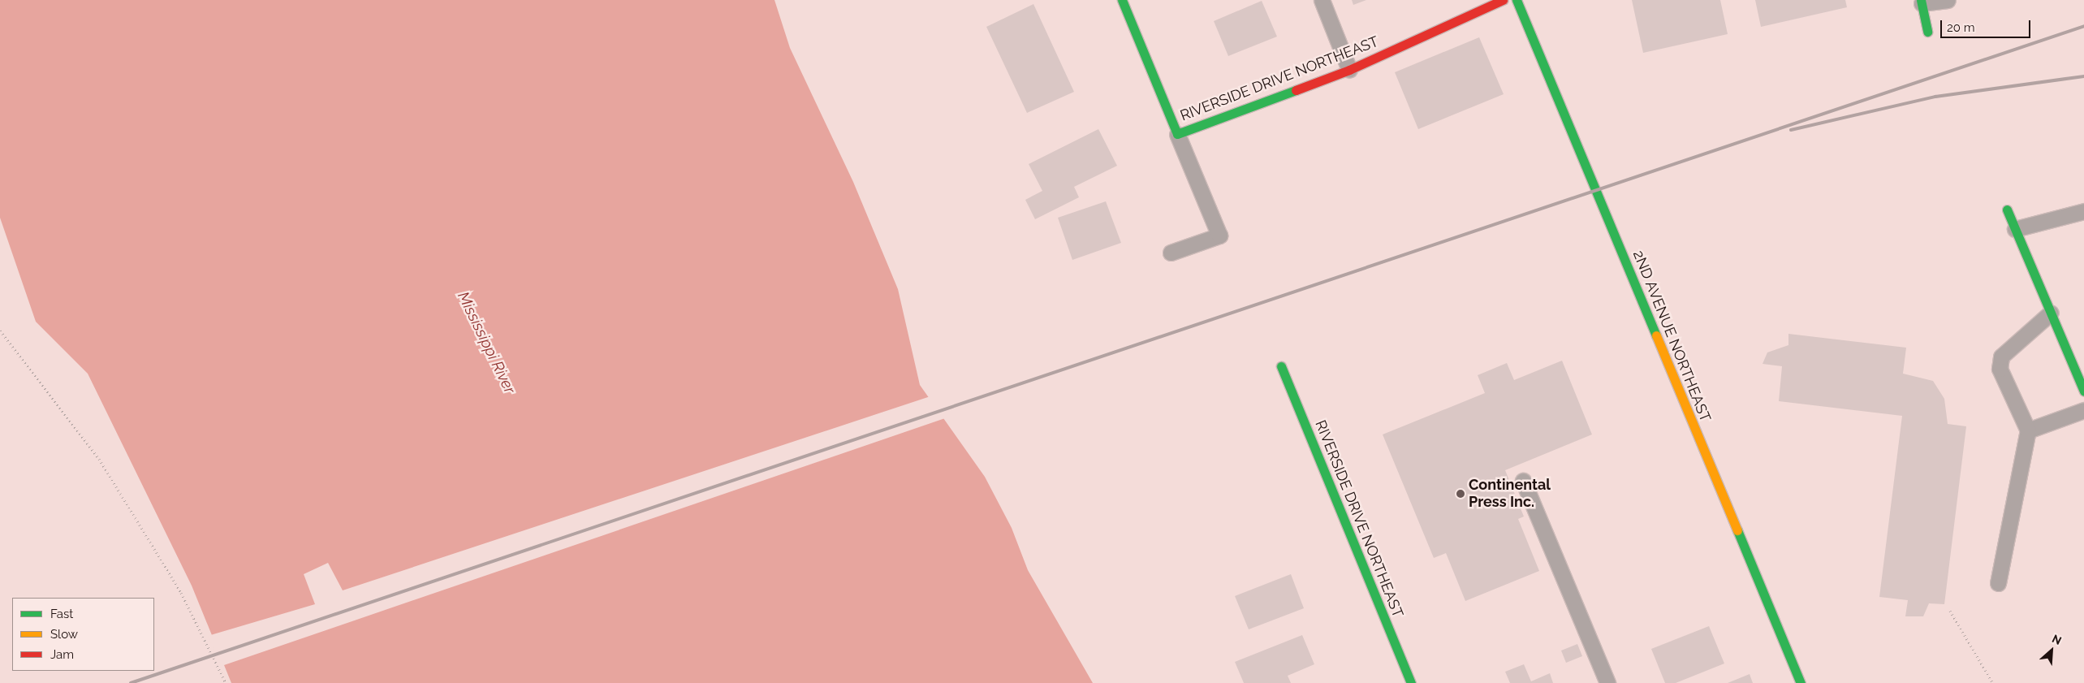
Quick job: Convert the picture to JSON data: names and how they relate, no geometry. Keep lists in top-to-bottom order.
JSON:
{
  "streets": {
    "street": ["RIVERSIDE DRIVE NORTHEAST", "2ND AVENUE NORTHEAST"]
  },
  "water": ["Mississippi River"],
  "places": ["Continental Press Inc."],
  "legend": ["Fast", "Slow", "Jam"],
  "scale_bar": "20 m",
  "north": "top right"
}
